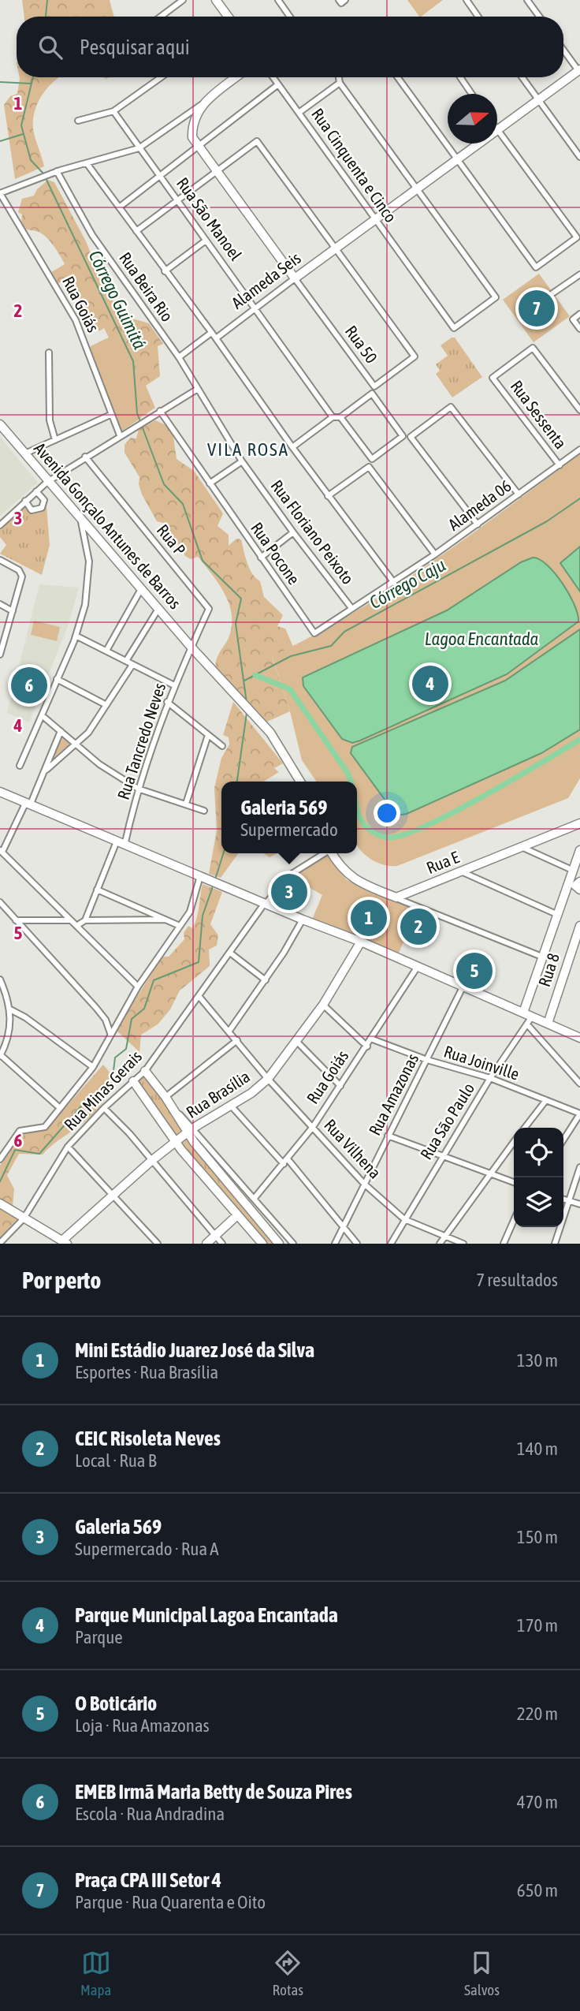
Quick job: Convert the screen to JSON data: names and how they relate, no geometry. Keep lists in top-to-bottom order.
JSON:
{
  "streets": {
    "street": [
      "Rua Cinquenta e Cinco",
      "Rua São Manoel",
      "Alameda Seis",
      "Rua Beira Rio",
      "Rua Goiás",
      "Rua 50",
      "Rua Sessenta",
      "Alameda 06",
      "Avenida Gonçalo Antunes de Barros",
      "Rua Floriano Peixoto",
      "Rua P",
      "Rua Pocone",
      "Rua Tancredo Neves",
      "Rua E",
      "Rua 8",
      "Rua Joinville",
      "Rua Minas Gerais",
      "Rua Brasília",
      "Rua Amazonas",
      "Rua São Paulo",
      "Rua Vilhena"
    ]
  },
  "crossings": [
    ["Rua Cinquenta e Cinco", "Alameda Seis"],
    ["Rua São Manoel", "Alameda Seis"],
    ["Alameda Seis", "Rua 50"],
    ["Rua Beira Rio", "Rua Floriano Peixoto"],
    ["Rua Goiás", "Rua Joinville"],
    ["Rua Goiás", "Rua Vilhena"],
    ["Rua Sessenta", "Alameda 06"],
    ["Alameda 06", "Rua Pocone"],
    ["Avenida Gonçalo Antunes de Barros", "Rua P"],
    ["Avenida Gonçalo Antunes de Barros", "Rua Tancredo Neves"],
    ["Rua Floriano Peixoto", "Rua Pocone"],
    ["Rua P", "Rua Tancredo Neves"],
    ["Rua Joinville", "Rua Amazonas"],
    ["Rua Joinville", "Rua São Paulo"],
    ["Rua Minas Gerais", "Rua Vilhena"],
    ["Rua Brasília", "Rua Vilhena"],
    ["Rua Amazonas", "Rua Vilhena"],
    ["Rua São Paulo", "Rua Vilhena"]
  ],
  "districts": ["VILA ROSA"],
  "water": ["Córrego Guimitá", "Córrego Caju", "Lagoa Encantada"],
  "north": "right",
  "page": {
    "search": "Pesquisar aqui",
    "pins": [
      "7",
      "4",
      "6",
      "3",
      "1",
      "2",
      "5"
    ],
    "popup": ["Galeria 569", "Supermercado"],
    "heading": ["Por perto", "7 resultados"],
    "list": [
      {
        "mark": "1",
        "name": "Mini Estádio Juarez José da Silva",
        "note": "Esportes · Rua Brasília",
        "value": "130 m"
      },
      {
        "mark": "2",
        "name": "CEIC Risoleta Neves",
        "note": "Local · Rua B",
        "value": "140 m"
      },
      {
        "mark": "3",
        "name": "Galeria 569",
        "note": "Supermercado · Rua A",
        "value": "150 m"
      },
      {
        "mark": "4",
        "name": "Parque Municipal Lagoa Encantada",
        "note": "Parque",
        "value": "170 m"
      },
      {
        "mark": "5",
        "name": "O Boticário",
        "note": "Loja · Rua Amazonas",
        "value": "220 m"
      },
      {
        "mark": "6",
        "name": "EMEB Irmã Maria Betty de Souza Pires",
        "note": "Escola · Rua Andradina",
        "value": "470 m"
      },
      {
        "mark": "7",
        "name": "Praça CPA III Setor 4",
        "note": "Parque · Rua Quarenta e Oito",
        "value": "650 m"
      }
    ],
    "nav": ["Mapa", "Rotas", "Salvos"]
  },
  "grid": {
    "rows": [
      "1",
      "2",
      "3",
      "4",
      "5",
      "6"
    ]
  }
}
